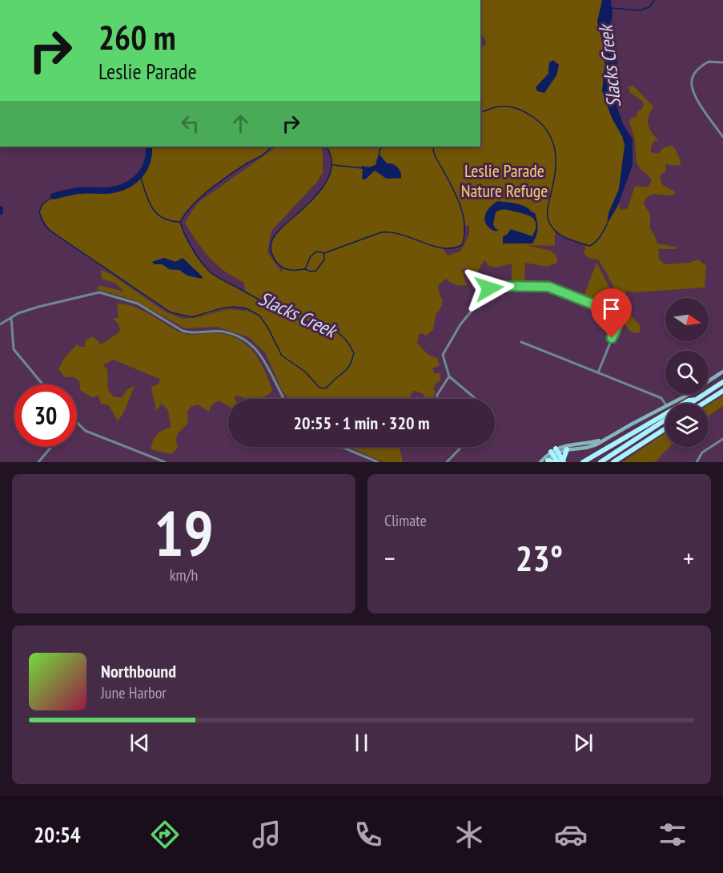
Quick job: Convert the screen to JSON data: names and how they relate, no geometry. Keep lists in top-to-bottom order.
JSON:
{
  "water": ["Slacks Creek"],
  "parks": ["Leslie Parade Nature Refuge"],
  "north": "right",
  "page": {
    "turn": ["260 m", "Leslie Parade"],
    "limit": "30",
    "trip": "20:55 · 1 min · 320 m",
    "tile": [
      ["19", "km/h"],
      "Climate"
    ],
    "heat": ["−", "23°", "+"],
    "song": ["Northbound", "June Harbor"],
    "tabs": "20:54"
  }
}
